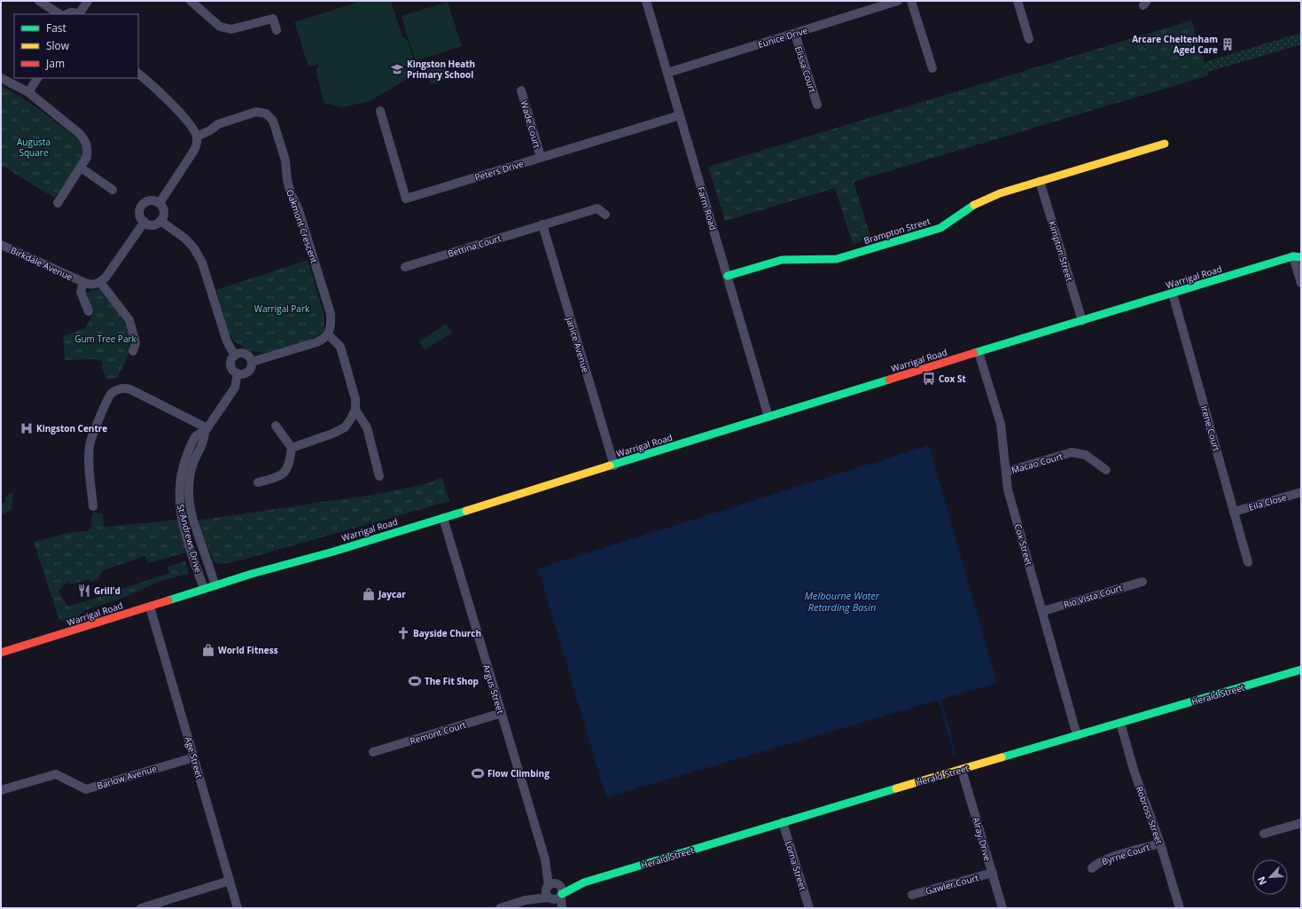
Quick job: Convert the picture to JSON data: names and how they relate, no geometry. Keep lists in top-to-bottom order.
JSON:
{
  "streets": {
    "main road": ["Brampton Street", "Warrigal Road", "Herald Street"],
    "street": [
      "Eunice Drive",
      "Elissa Court",
      "Wade Court",
      "Peters Drive",
      "Farm Road",
      "Oakmont Crescent",
      "Bettina Court",
      "Kimpton Street",
      "Birkdale Avenue",
      "Janice Avenue",
      "Irene Court",
      "Macao Court",
      "Eila Close",
      "St Andrews Drive",
      "Cox Street",
      "Rio Vista Court",
      "Argus Street",
      "Remont Court",
      "Age Street",
      "Barlow Avenue",
      "Robross Street",
      "Alray Drive",
      "Byrne Court",
      "Lorna Street",
      "Gawler Court"
    ]
  },
  "crossings": [
    ["Eunice Drive", "Elissa Court"],
    ["Eunice Drive", "Farm Road"],
    ["Wade Court", "Peters Drive"],
    ["Peters Drive", "Farm Road"],
    ["Farm Road", "Brampton Street"],
    ["Farm Road", "Warrigal Road"],
    ["Brampton Street", "Kimpton Street"],
    ["Bettina Court", "Janice Avenue"],
    ["Kimpton Street", "Warrigal Road"],
    ["Warrigal Road", "Janice Avenue"],
    ["Warrigal Road", "Irene Court"],
    ["Warrigal Road", "St Andrews Drive"],
    ["Warrigal Road", "Cox Street"],
    ["Warrigal Road", "Argus Street"],
    ["Warrigal Road", "Age Street"],
    ["Irene Court", "Eila Close"],
    ["Macao Court", "Cox Street"],
    ["Cox Street", "Rio Vista Court"],
    ["Cox Street", "Herald Street"],
    ["Argus Street", "Herald Street"],
    ["Argus Street", "Remont Court"],
    ["Herald Street", "Robross Street"],
    ["Herald Street", "Alray Drive"],
    ["Herald Street", "Lorna Street"],
    ["Age Street", "Barlow Avenue"],
    ["Robross Street", "Byrne Court"],
    ["Alray Drive", "Gawler Court"]
  ],
  "water": ["Melbourne Water Retarding Basin"],
  "parks": ["Augusta Square", "Warrigal Park", "Gum Tree Park"],
  "places": {
    "building": ["Arcare Cheltenham Aged Care"],
    "school or university": ["Kingston Heath Primary School"],
    "bus stop": ["Cox St"],
    "hospital": ["Kingston Centre"],
    "restaurant": ["Grill'd"],
    "shop": ["Jaycar", "World Fitness"],
    "church": ["Bayside Church"],
    "sports": ["The Fit Shop", "Flow Climbing"]
  },
  "legend": ["Fast", "Slow", "Jam"],
  "north": "bottom left"
}
